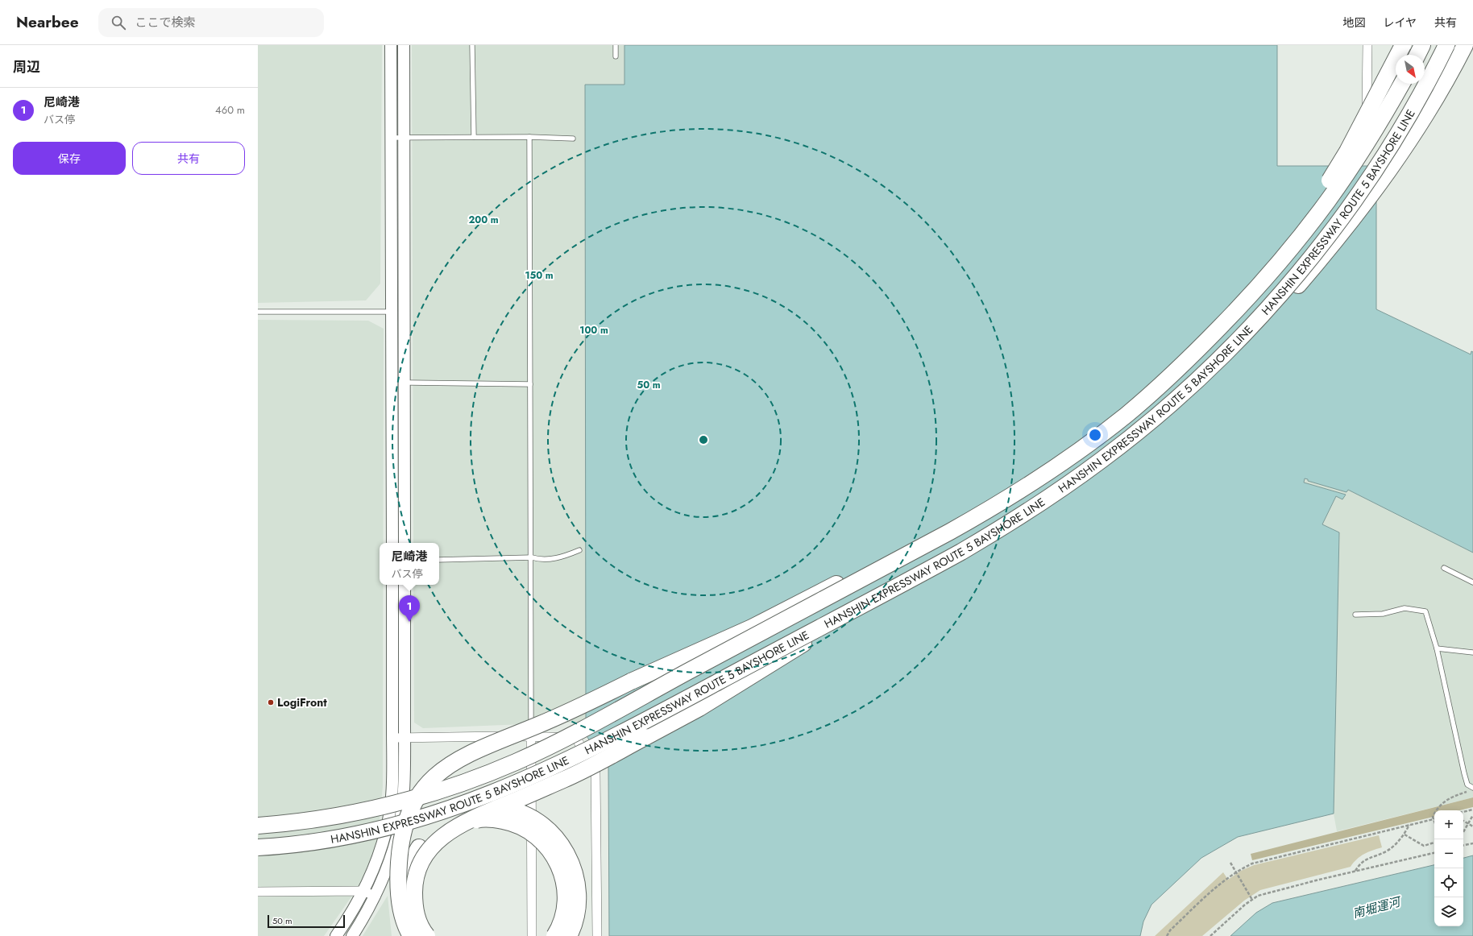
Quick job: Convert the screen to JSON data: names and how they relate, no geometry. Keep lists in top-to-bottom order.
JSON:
{
  "streets": {
    "highway": ["HANSHIN EXPRESSWAY ROUTE 5 BAYSHORE LINE"]
  },
  "water": ["南堀運河"],
  "places": ["LogiFront"],
  "scale_bar": "50 m",
  "north": "bottom right",
  "page": {
    "header": "Nearbee",
    "search": "ここで検索",
    "nav": ["地図", "レイヤ", "共有"],
    "heading": "周辺",
    "list": [
      {
        "mark": "1",
        "name": "尼崎港",
        "note": "バス停",
        "value": "460 m"
      }
    ],
    "buttons": ["保存", "共有"],
    "popup": ["尼崎港", "バス停"],
    "pins": "1",
    "map_buttons": ["+", "−"],
    "scale": "50 m"
  },
  "rings": [
    "200 m",
    "150 m",
    "100 m",
    "50 m"
  ]
}
